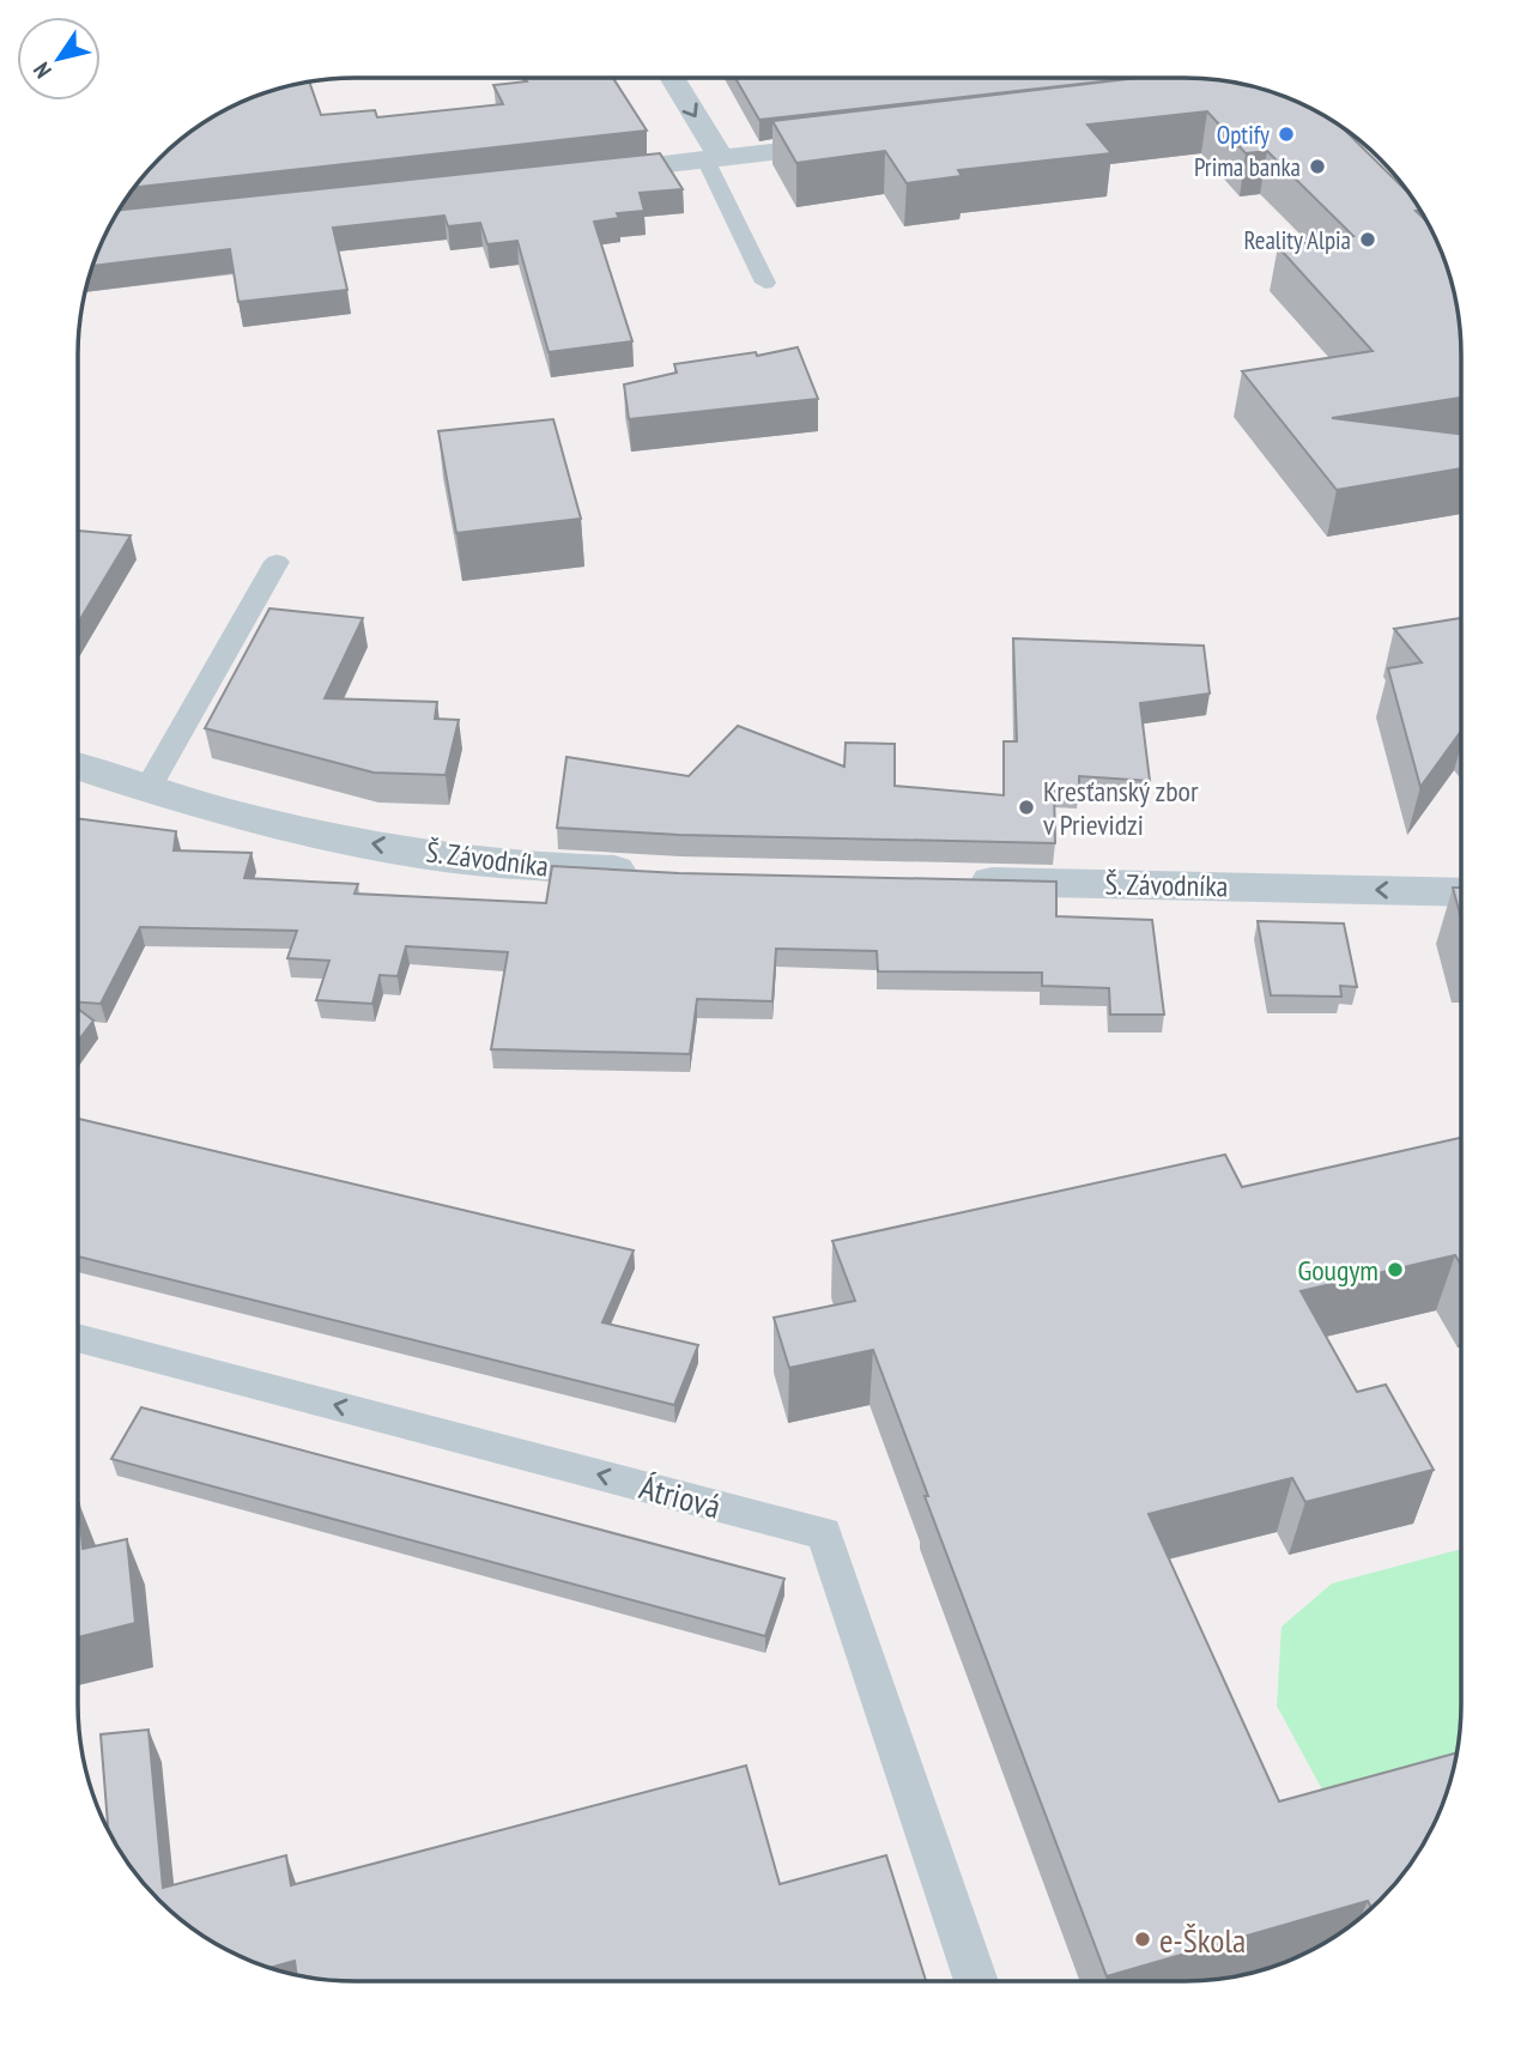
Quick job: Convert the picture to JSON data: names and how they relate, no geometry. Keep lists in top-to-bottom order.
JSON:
{
  "streets": {
    "street": ["Š. Závodníka"],
    "lane": ["Átriová"]
  },
  "one_way": ["Š. Závodníka", "Átriová"],
  "places": [
    "Optify",
    "Prima banka",
    "Reality Alpia",
    "Kresťanský zbor v Prievidzi",
    "Gougym",
    "e-Škola"
  ],
  "north": "bottom left"
}
